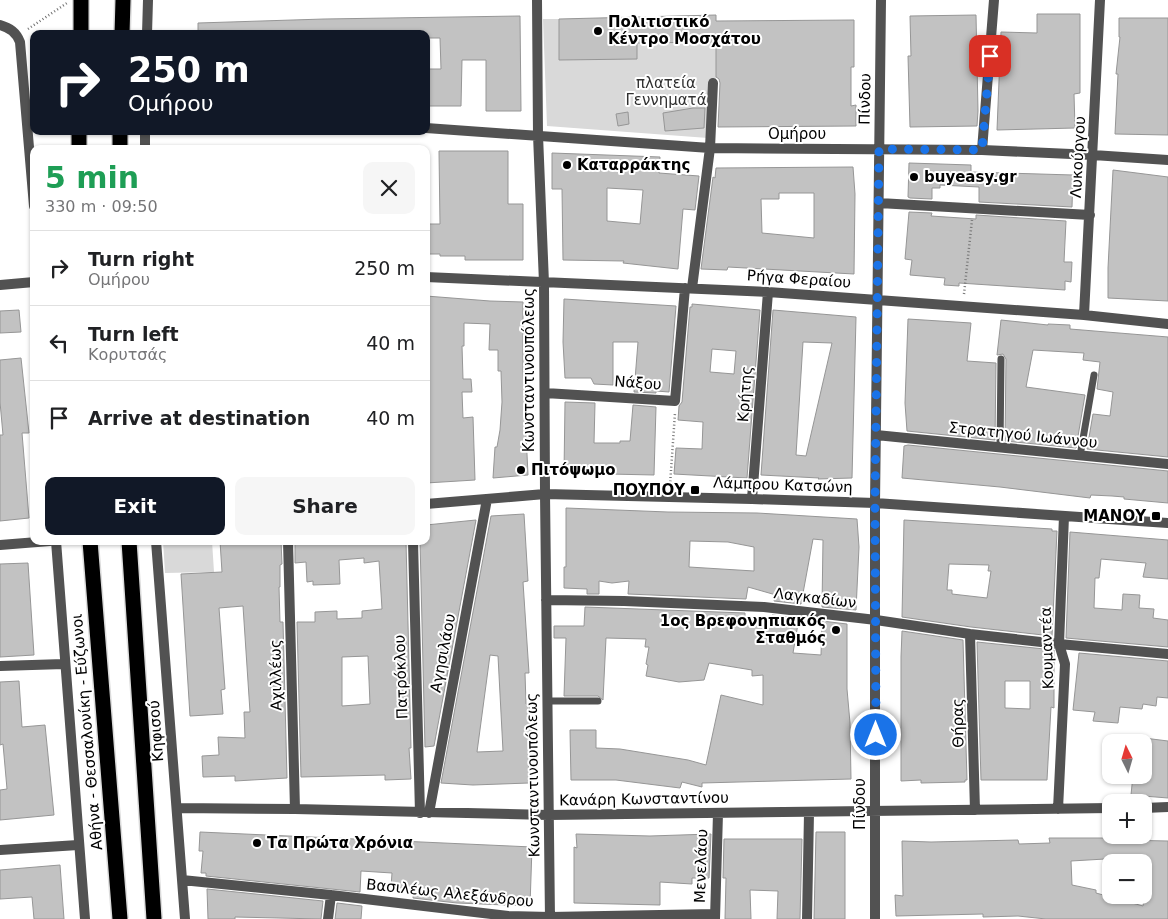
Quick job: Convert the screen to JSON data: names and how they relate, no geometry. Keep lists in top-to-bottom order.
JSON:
{
  "streets": {
    "highway": ["Αθήνα - Θεσσαλονίκη - Εύζωνοι"],
    "street": [
      "Πίνδου",
      "Ομήρου",
      "Λυκούργου",
      "Ρήγα Φεραίου",
      "Κωνσταντινουπόλεως",
      "Νάξου",
      "Κρήτης",
      "Στρατηγού Ιωάννου",
      "Λάμπρου Κατσώνη",
      "Λαγκαδίων",
      "Κουμαντέα",
      "Αγησιλάου",
      "Αχιλλέως",
      "Πατρόκλου",
      "Θήρας",
      "Κηφισού",
      "Κανάρη Κωνσταντίνου",
      "Μενελάου",
      "Βασιλέως Αλεξάνδρου"
    ]
  },
  "crossings": [
    ["Πίνδου", "Ομήρου"],
    ["Πίνδου", "Ρήγα Φεραίου"],
    ["Πίνδου", "Στρατηγού Ιωάννου"],
    ["Πίνδου", "Λάμπρου Κατσώνη"],
    ["Πίνδου", "Λαγκαδίων"],
    ["Πίνδου", "Κανάρη Κωνσταντίνου"],
    ["Ομήρου", "Λυκούργου"],
    ["Ομήρου", "Κωνσταντινουπόλεως"],
    ["Ομήρου", "Νάξου"],
    ["Λυκούργου", "Ρήγα Φεραίου"],
    ["Ρήγα Φεραίου", "Κωνσταντινουπόλεως"],
    ["Ρήγα Φεραίου", "Νάξου"],
    ["Ρήγα Φεραίου", "Κρήτης"],
    ["Κωνσταντινουπόλεως", "Νάξου"],
    ["Κωνσταντινουπόλεως", "Λάμπρου Κατσώνη"],
    ["Κωνσταντινουπόλεως", "Λαγκαδίων"],
    ["Κωνσταντινουπόλεως", "Κανάρη Κωνσταντίνου"],
    ["Κωνσταντινουπόλεως", "Βασιλέως Αλεξάνδρου"],
    ["Κρήτης", "Λάμπρου Κατσώνη"],
    ["Λάμπρου Κατσώνη", "Κουμαντέα"],
    ["Λάμπρου Κατσώνη", "Αγησιλάου"],
    ["Λαγκαδίων", "Κουμαντέα"],
    ["Λαγκαδίων", "Θήρας"],
    ["Κουμαντέα", "Κανάρη Κωνσταντίνου"],
    ["Αγησιλάου", "Πατρόκλου"],
    ["Αγησιλάου", "Κανάρη Κωνσταντίνου"],
    ["Αχιλλέως", "Κανάρη Κωνσταντίνου"],
    ["Πατρόκλου", "Κανάρη Κωνσταντίνου"],
    ["Θήρας", "Κανάρη Κωνσταντίνου"],
    ["Κηφισού", "Κανάρη Κωνσταντίνου"],
    ["Κηφισού", "Βασιλέως Αλεξάνδρου"],
    ["Κανάρη Κωνσταντίνου", "Μενελάου"],
    ["Μενελάου", "Βασιλέως Αλεξάνδρου"]
  ],
  "parks": ["πλατεία Γεννηματά"],
  "places": {
    "other": [
      "Πολιτιστικό Κέντρο Μοσχάτου",
      "Καταρράκτης",
      "buyeasy.gr",
      "Πιτόψωμο",
      "1ος Βρεφονηπιακός Σταθμός",
      "Τα Πρώτα Χρόνια"
    ],
    "transit": ["ΠΟΥΠΟΥ", "ΜΑΝΟΥ"]
  },
  "north": "top",
  "page": {
    "turn": ["250 m", "Ομήρου"],
    "heading": ["5 min", "330 m · 09:50"],
    "list": [
      {
        "name": "Turn right",
        "note": "Ομήρου",
        "value": "250 m"
      },
      {
        "name": "Turn left",
        "note": "Κορυτσάς",
        "value": "40 m"
      },
      {
        "name": "Arrive at destination",
        "value": "40 m"
      }
    ],
    "buttons": ["Exit", "Share"],
    "map_buttons": ["+", "−"]
  }
}
